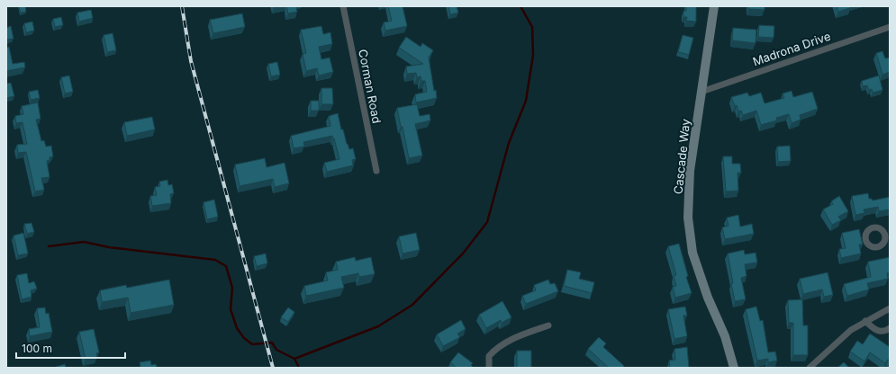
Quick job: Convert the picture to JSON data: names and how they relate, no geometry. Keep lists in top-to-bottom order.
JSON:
{
  "streets": {
    "street": ["Madrona Drive", "Corman Road", "Cascade Way"]
  },
  "crossings": [
    ["Madrona Drive", "Cascade Way"]
  ],
  "scale_bar": "100 m"
}
